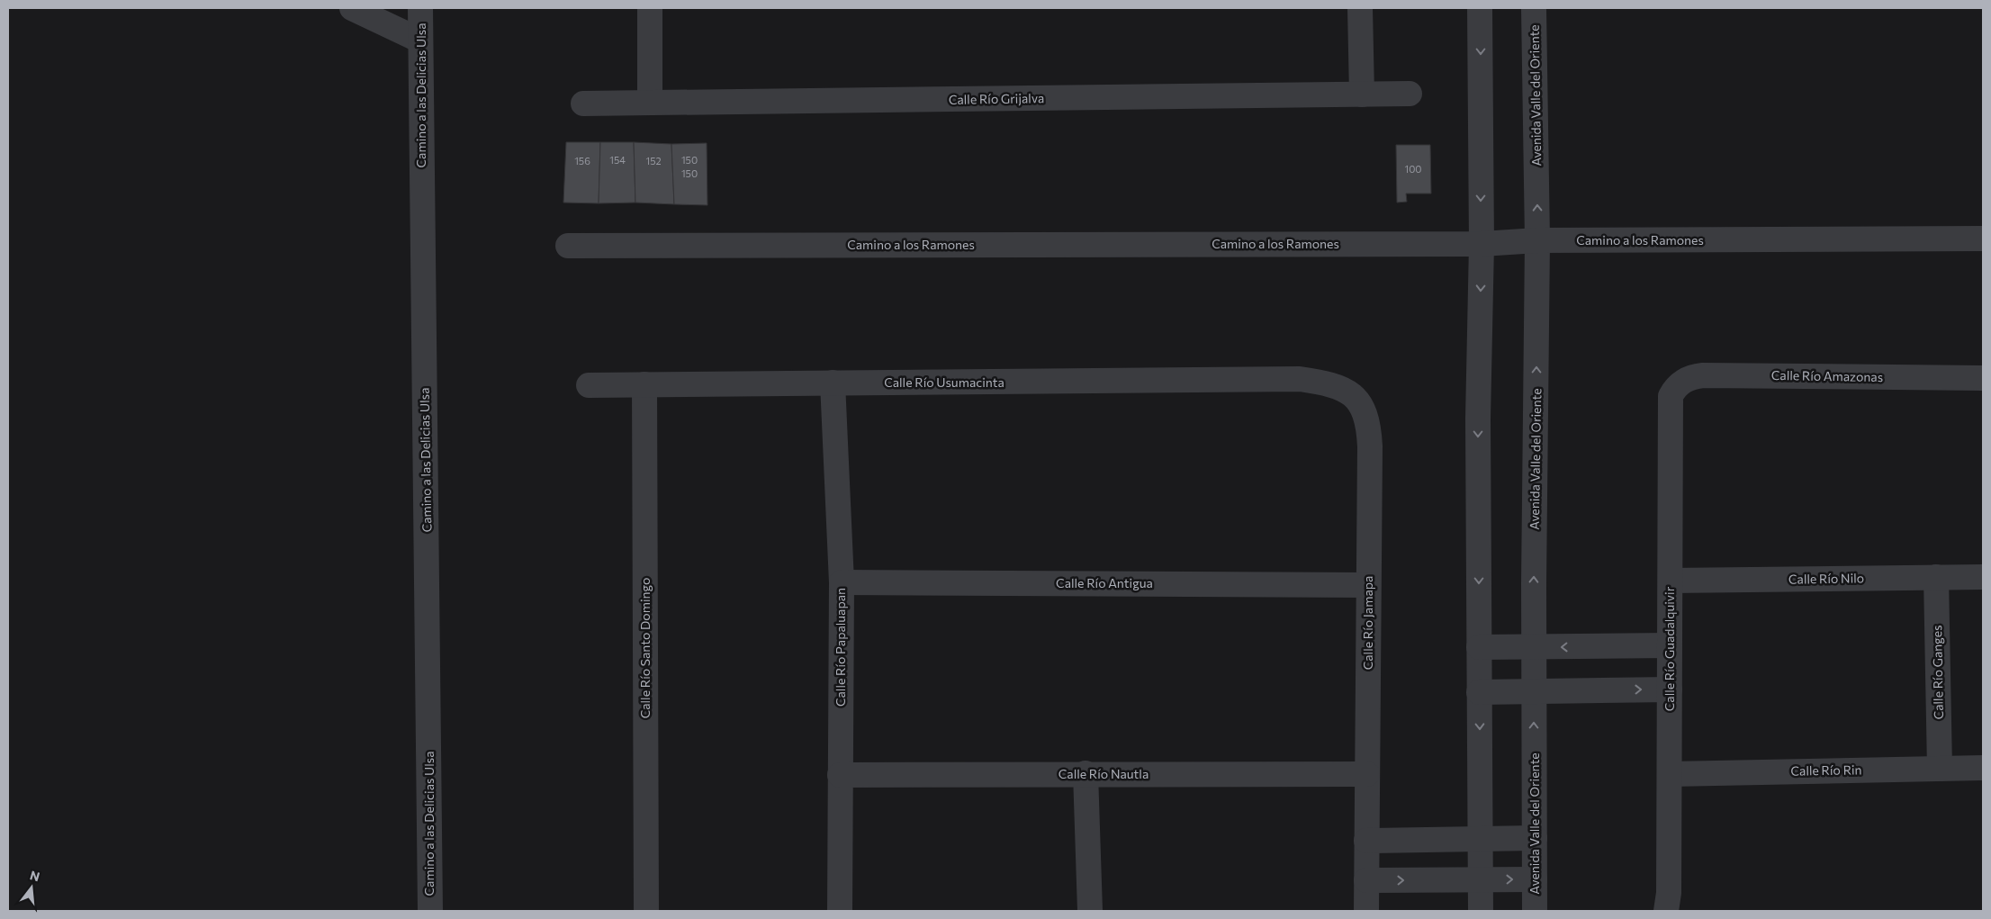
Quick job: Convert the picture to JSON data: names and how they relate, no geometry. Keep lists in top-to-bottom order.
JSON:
{
  "streets": {
    "street": [
      "Camino a las Delicias Ulsa",
      "Avenida Valle del Oriente",
      "Calle Río Grijalva",
      "Camino a los Ramones",
      "Calle Río Amazonas",
      "Calle Río Usumacinta",
      "Calle Río Nilo",
      "Calle Río Antigua",
      "Calle Río Jamapa",
      "Calle Río Papaluapan",
      "Calle Río Santo Domingo",
      "Calle Río Guadalquivir",
      "Calle Río Ganges",
      "Calle Río Rin",
      "Calle Río Nautla"
    ]
  },
  "crossings": [
    ["Avenida Valle del Oriente", "Camino a los Ramones"],
    ["Calle Río Amazonas", "Calle Río Guadalquivir"],
    ["Calle Río Usumacinta", "Calle Río Jamapa"],
    ["Calle Río Usumacinta", "Calle Río Papaluapan"],
    ["Calle Río Usumacinta", "Calle Río Santo Domingo"],
    ["Calle Río Nilo", "Calle Río Guadalquivir"],
    ["Calle Río Nilo", "Calle Río Ganges"],
    ["Calle Río Antigua", "Calle Río Jamapa"],
    ["Calle Río Antigua", "Calle Río Papaluapan"],
    ["Calle Río Jamapa", "Calle Río Nautla"],
    ["Calle Río Papaluapan", "Calle Río Nautla"],
    ["Calle Río Guadalquivir", "Calle Río Rin"],
    ["Calle Río Ganges", "Calle Río Rin"]
  ],
  "house_numbers": [
    "154",
    "150",
    "156",
    "152",
    "100",
    "150"
  ],
  "north": "top"
}
